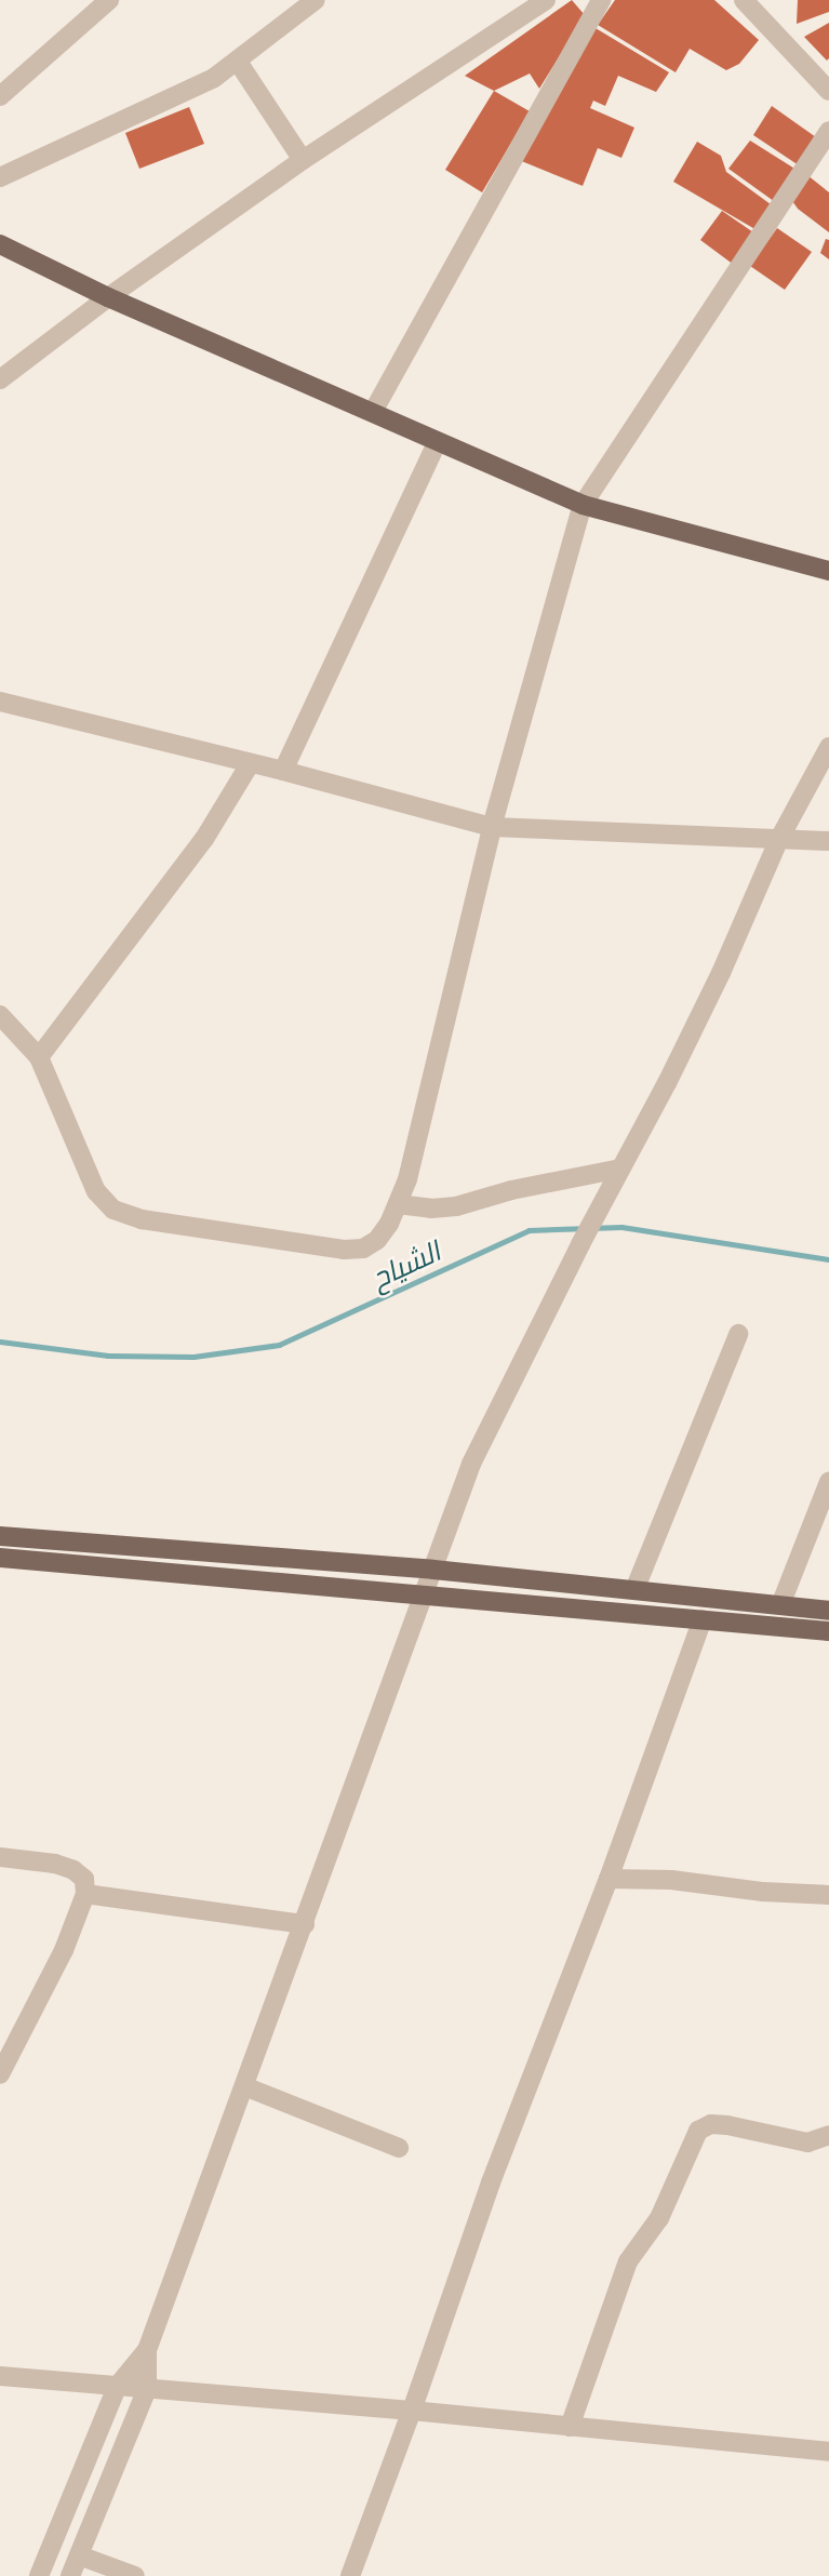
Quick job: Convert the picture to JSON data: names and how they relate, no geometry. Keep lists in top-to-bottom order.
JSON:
{
  "water": ["الشياح"]
}
